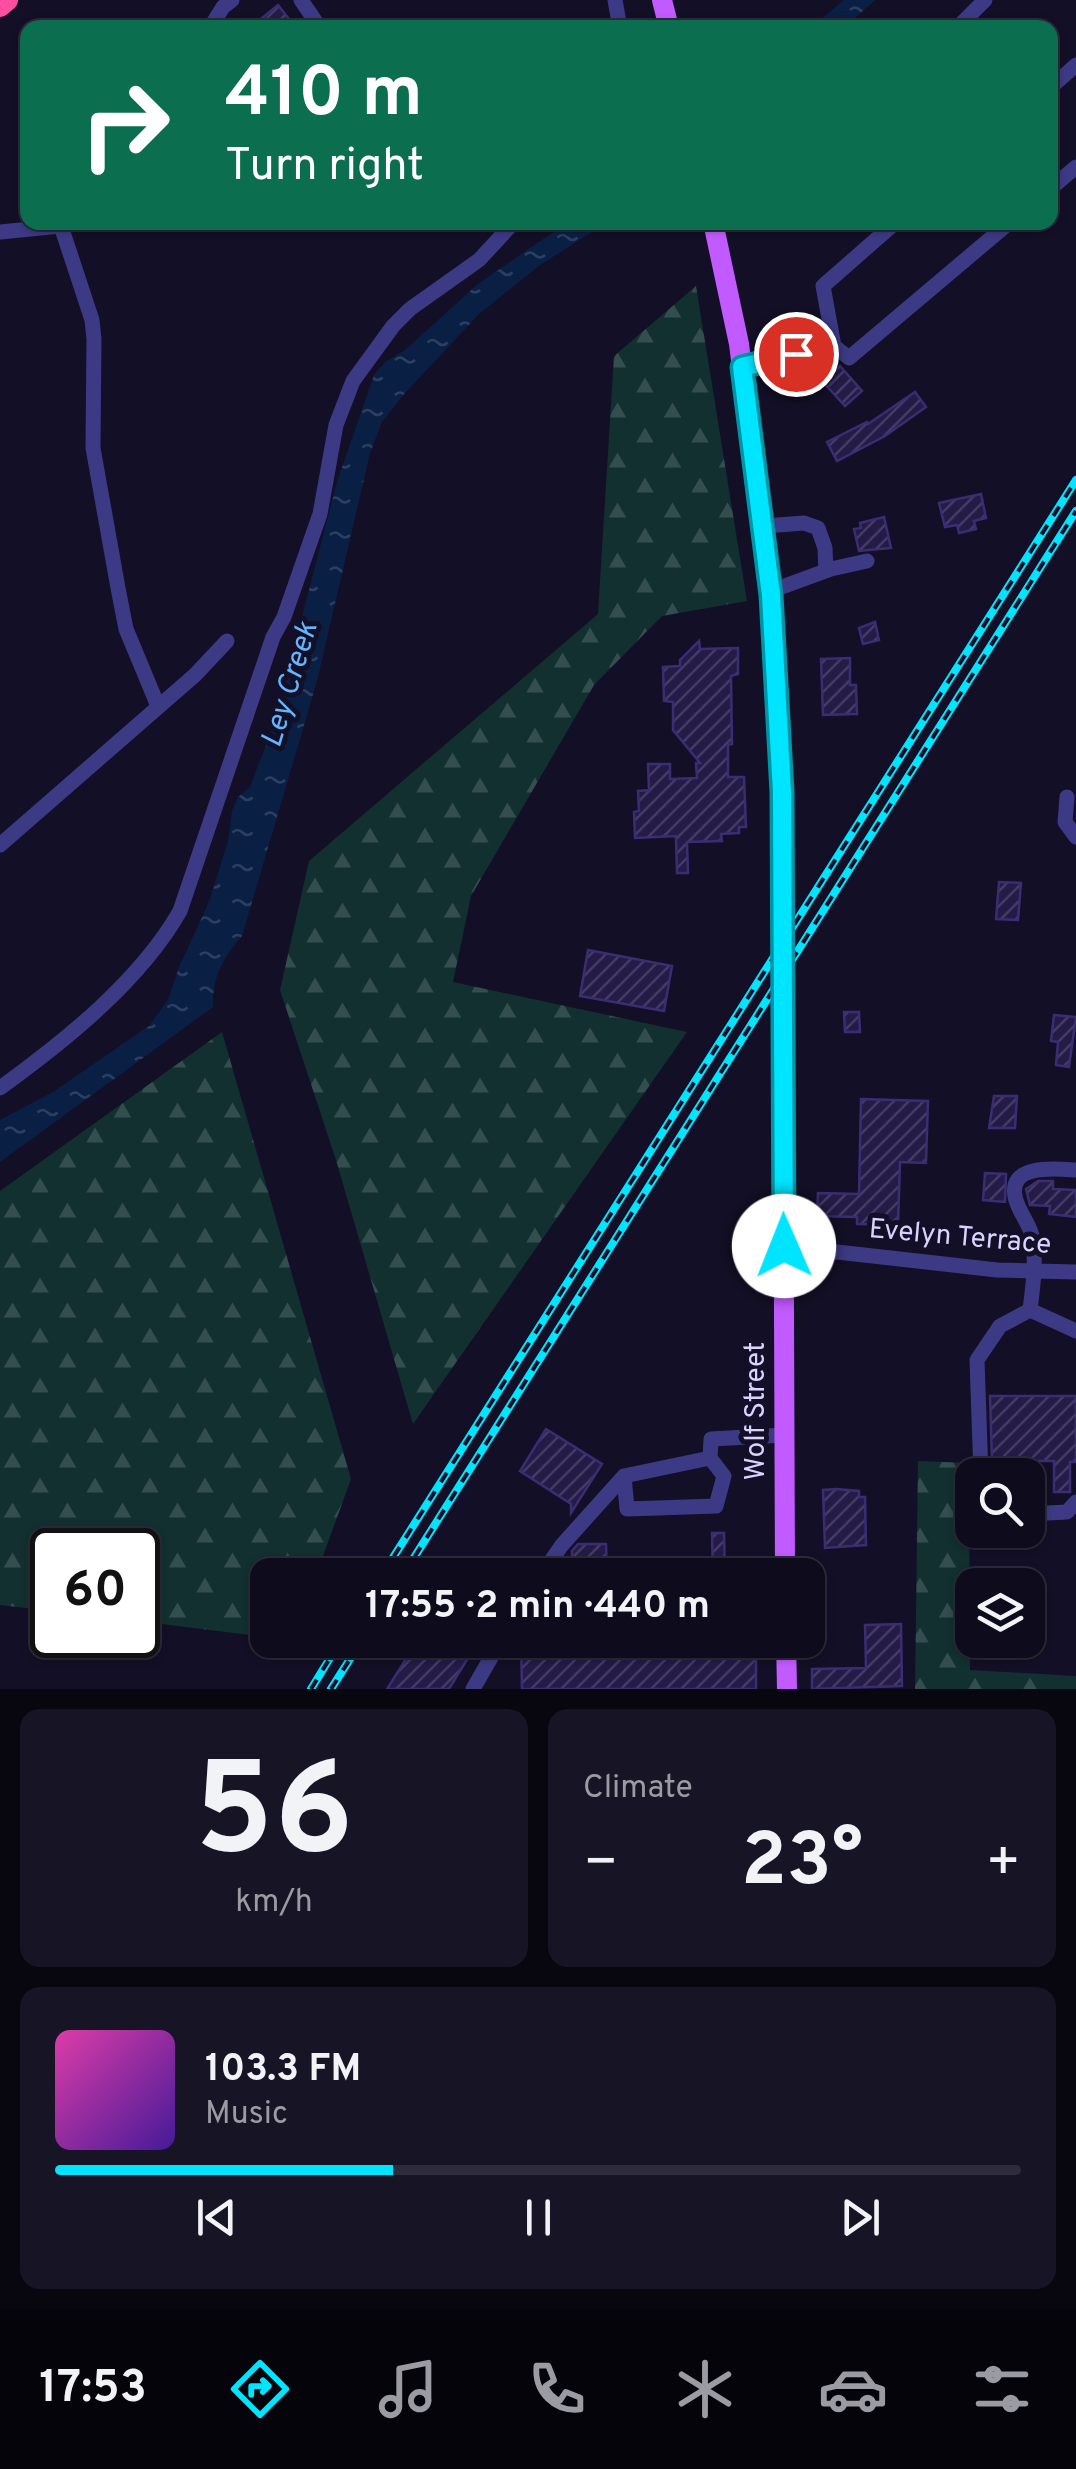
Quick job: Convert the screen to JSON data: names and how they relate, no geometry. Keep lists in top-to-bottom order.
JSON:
{
  "streets": {
    "main road": ["Wolf Street"],
    "street": ["Evelyn Terrace"]
  },
  "crossings": [
    ["Evelyn Terrace", "Wolf Street"]
  ],
  "water": ["Ley Creek"],
  "page": {
    "turn": ["410 m", "Turn right"],
    "limit": "60",
    "trip": "17:55 · 2 min · 440 m",
    "tile": [
      ["56", "km/h"],
      "Climate"
    ],
    "heat": ["−", "23°", "+"],
    "song": ["103.3 FM", "Music"],
    "tabs": "17:53"
  }
}
